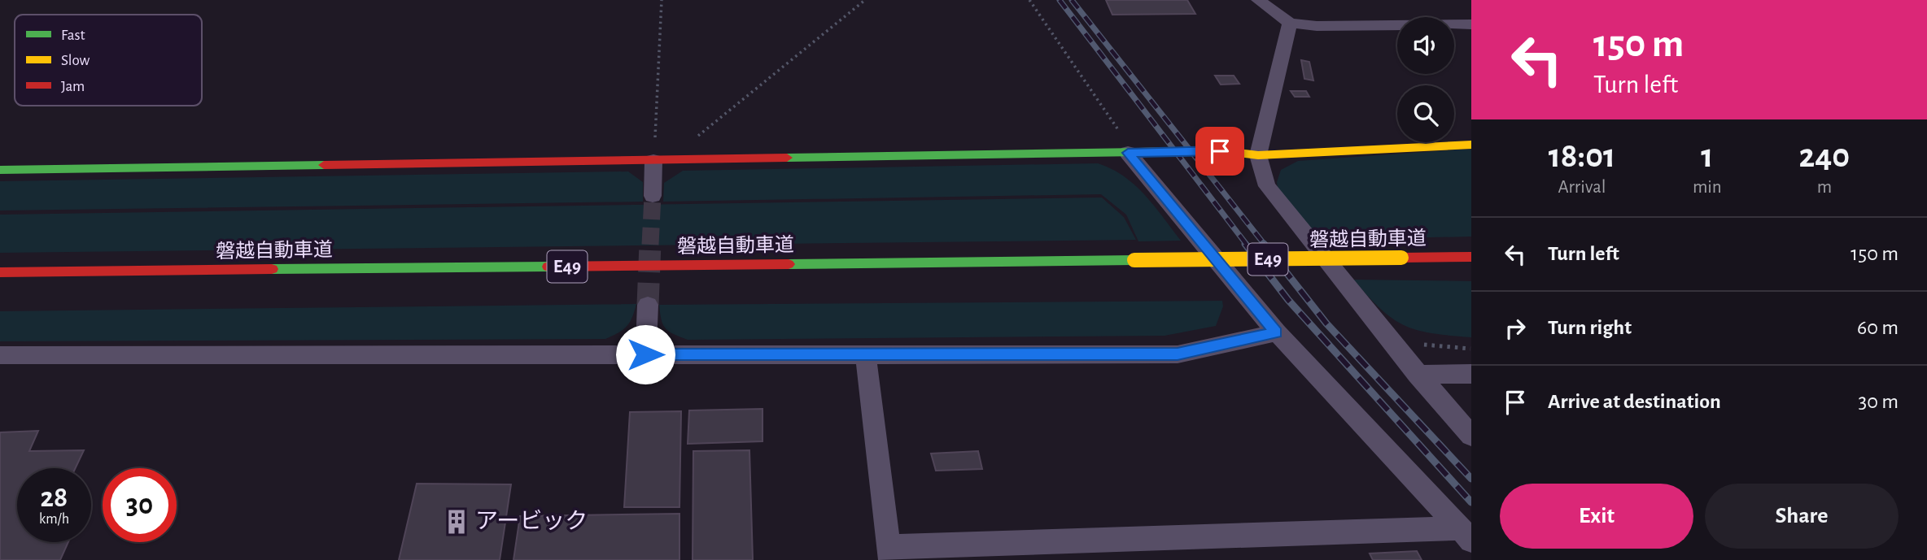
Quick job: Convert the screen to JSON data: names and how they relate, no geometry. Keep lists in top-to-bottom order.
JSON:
{
  "streets": {
    "main road": ["磐越自動車道", "E49"]
  },
  "places": {
    "building": ["アービック"]
  },
  "legend": ["Fast", "Slow", "Jam"],
  "page": {
    "turn": ["150 m", "Turn left"],
    "eta": [
      "18:01",
      "Arrival",
      "1",
      "min",
      "240",
      "m"
    ],
    "list": [
      {
        "name": "Turn left",
        "value": "150 m"
      },
      {
        "name": "Turn right",
        "value": "60 m"
      },
      {
        "name": "Arrive at destination",
        "value": "30 m"
      }
    ],
    "speed": "28 km/h",
    "limit": "30",
    "buttons": ["Exit", "Share"]
  }
}
